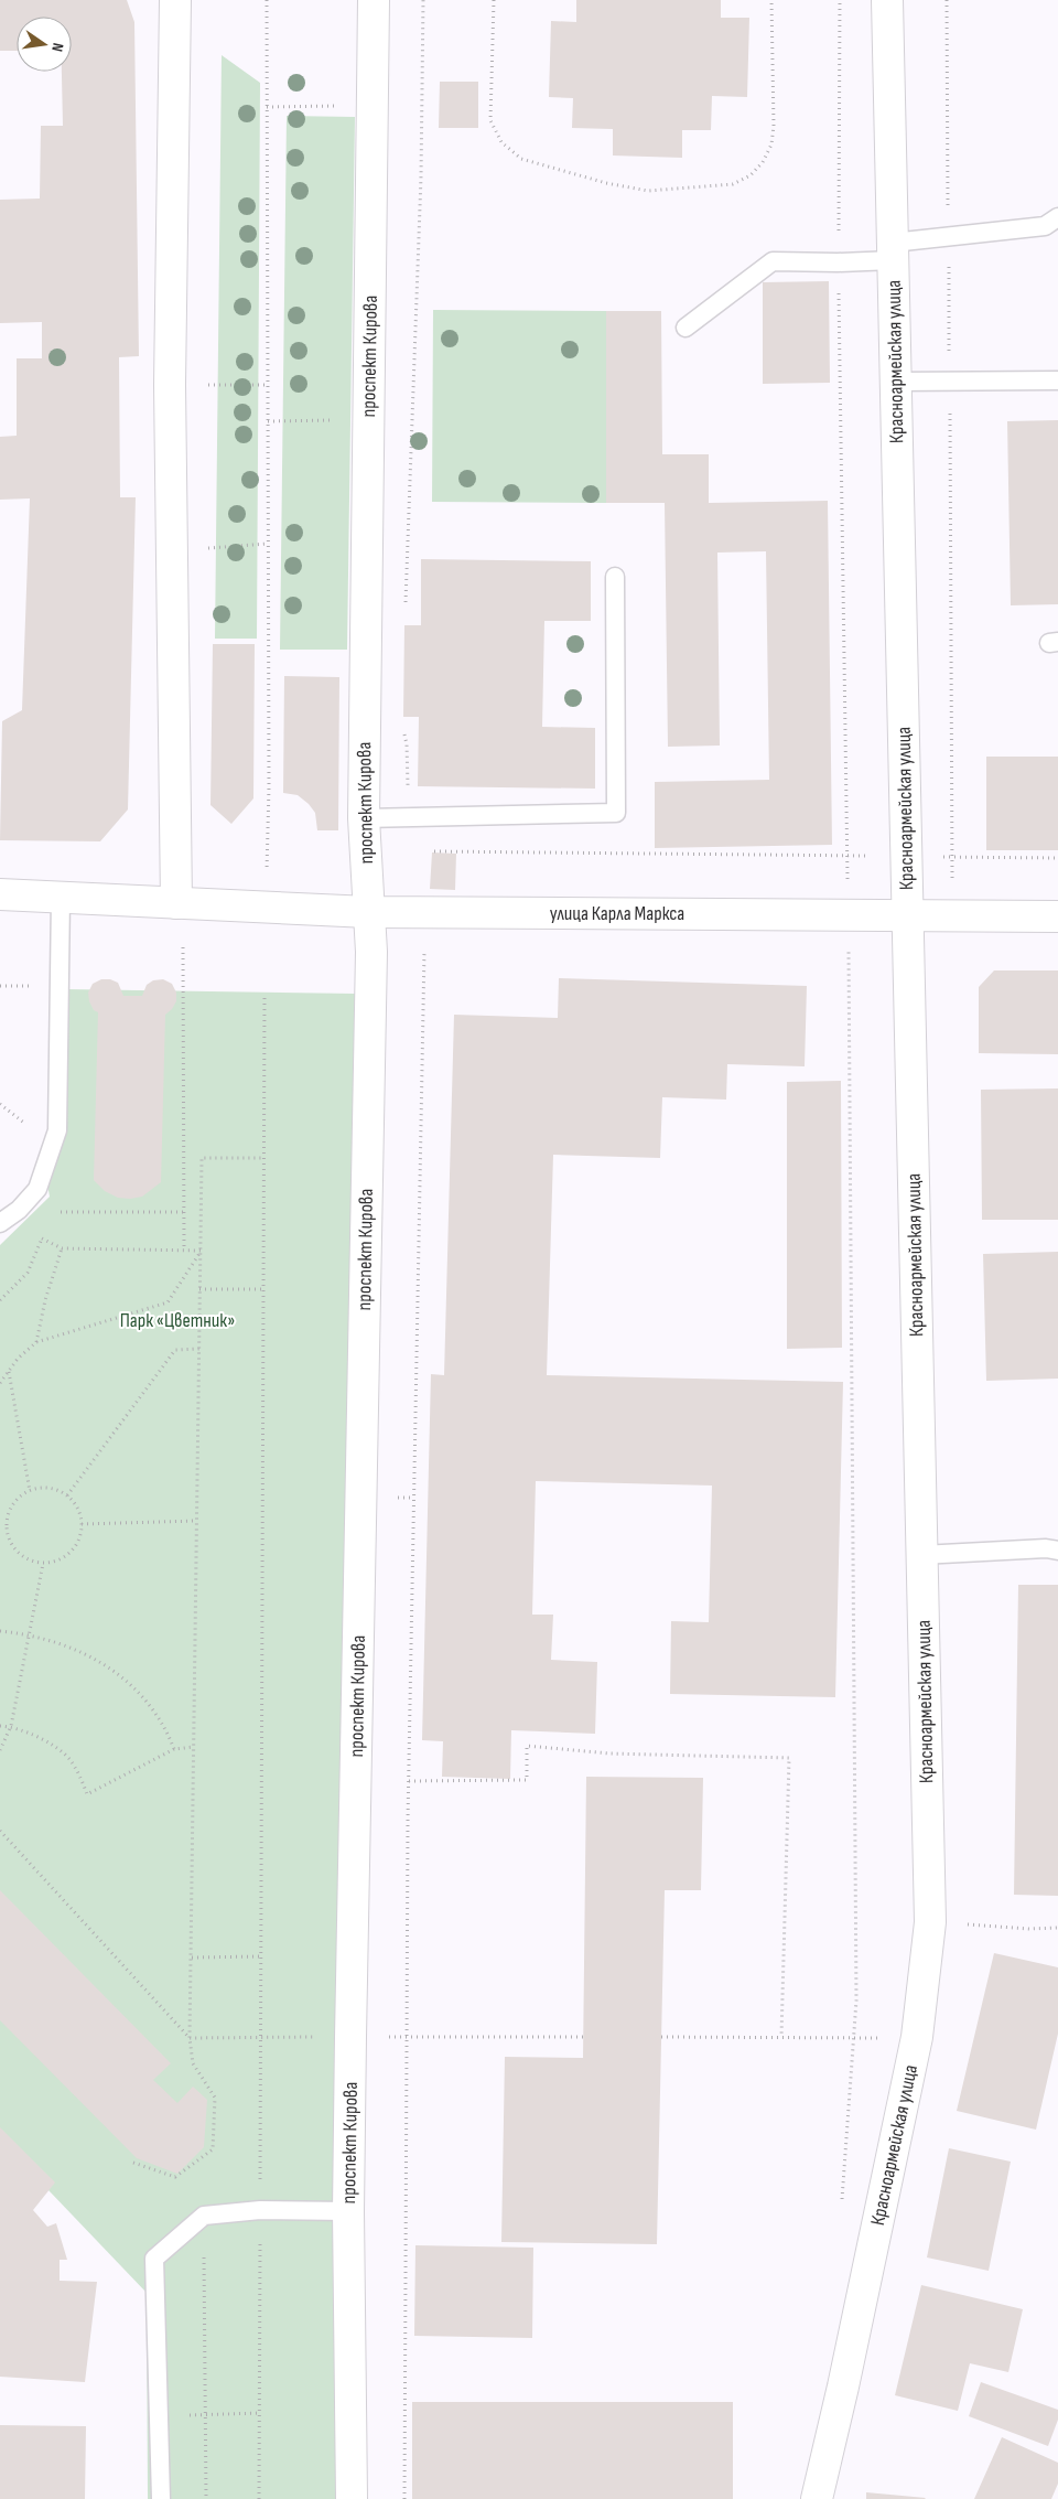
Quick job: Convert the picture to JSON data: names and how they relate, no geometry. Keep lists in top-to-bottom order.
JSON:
{
  "streets": {
    "street": ["проспект Кирова", "Красноармейская улица", "улица Карла Маркса"]
  },
  "crossings": [
    ["проспект Кирова", "улица Карла Маркса"],
    ["Красноармейская улица", "улица Карла Маркса"]
  ],
  "parks": ["Парк «Цветник»"],
  "north": "right"
}
